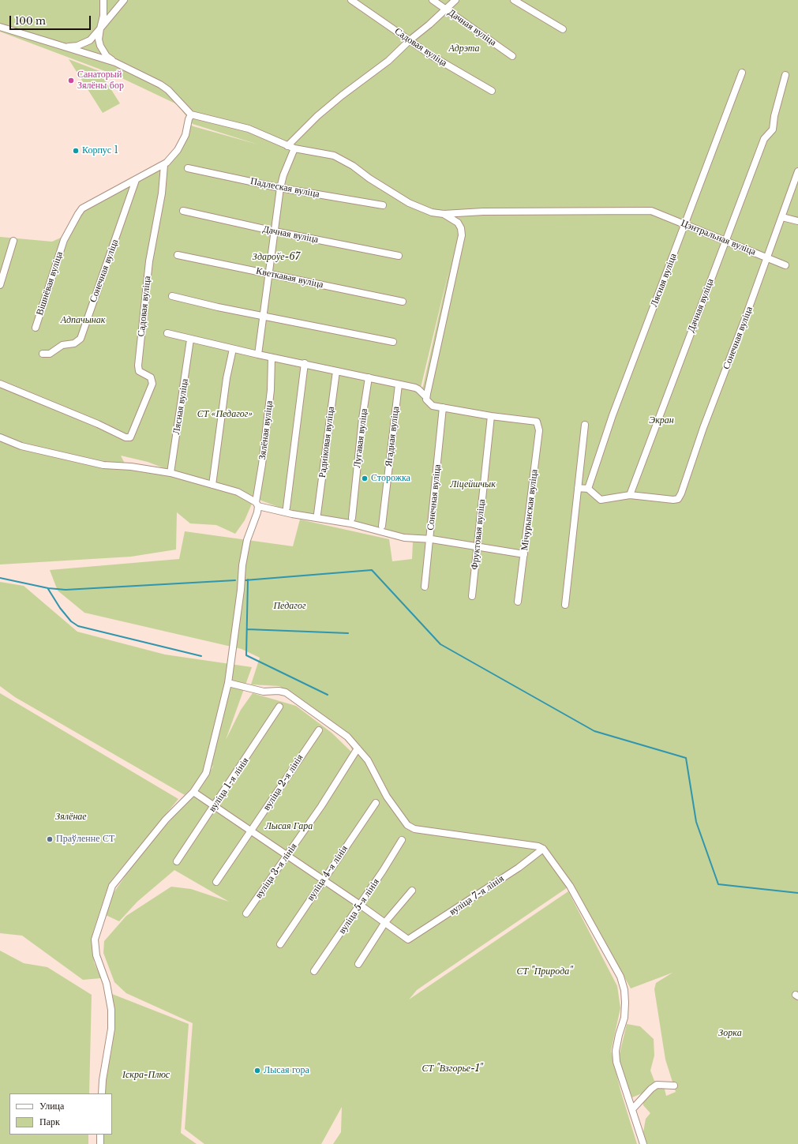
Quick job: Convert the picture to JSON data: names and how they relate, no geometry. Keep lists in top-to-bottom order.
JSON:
{
  "streets": {
    "street": [
      "Дачная вуліца",
      "Садовая вуліца",
      "Падлеская вуліца",
      "Цэнтральная вуліца",
      "Сонечная вуліца",
      "Кветкавая вуліца",
      "Лясная вуліца",
      "Вішнёвая вуліца",
      "Зялёная вуліца",
      "Ягадная вуліца",
      "Лугавая вуліца",
      "Радніковая вуліца",
      "Мічурынская вуліца",
      "Фруктовая вуліца",
      "вуліца 2-я лінія",
      "вуліца 1-я лінія",
      "вуліца 3-я лінія",
      "вуліца 4-я лінія",
      "вуліца 7-я лінія",
      "вуліца 5-я лінія"
    ]
  },
  "crossings": [
    ["Дачная вуліца", "Цэнтральная вуліца"],
    ["Дачная вуліца", "Сонечная вуліца"],
    ["Садовая вуліца", "Вішнёвая вуліца"],
    ["Цэнтральная вуліца", "Сонечная вуліца"],
    ["Цэнтральная вуліца", "Лясная вуліца"],
    ["Сонечная вуліца", "Вішнёвая вуліца"],
    ["Мічурынская вуліца", "Фруктовая вуліца"]
  ],
  "parks": [
    "Адрэта",
    "Здароўе-67",
    "Адпачынак",
    "СТ «Педагог»",
    "Экран",
    "Ліцейшчык",
    "Педагог",
    "Зялёнае",
    "Лысая Гара",
    "СТ \"Природа\"",
    "Зорка",
    "СТ \"Взгорье-1\"",
    "Іскра-Плюс"
  ],
  "places": [
    "Санаторый Зялёны бор",
    "Корпус 1",
    "Сторожка",
    "Праўленне СТ",
    "Лысая гора"
  ],
  "legend": ["Улица", "Парк"],
  "scale_bar": "100 m"
}
